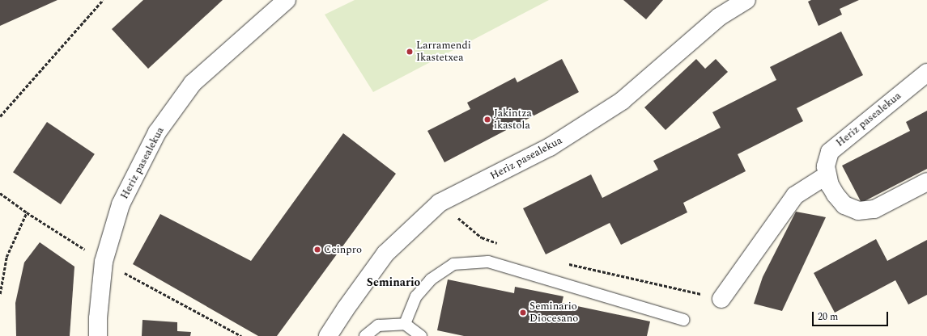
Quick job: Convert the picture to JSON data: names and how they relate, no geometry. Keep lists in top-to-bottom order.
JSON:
{
  "streets": {
    "street": ["Heriz pasealekua"]
  },
  "districts": ["Seminario"],
  "places": [
    "Larramendi Ikastetxea",
    "Jakintza ikastola",
    "Ceinpro",
    "Seminario Diocesano"
  ],
  "scale_bar": "20 m"
}
